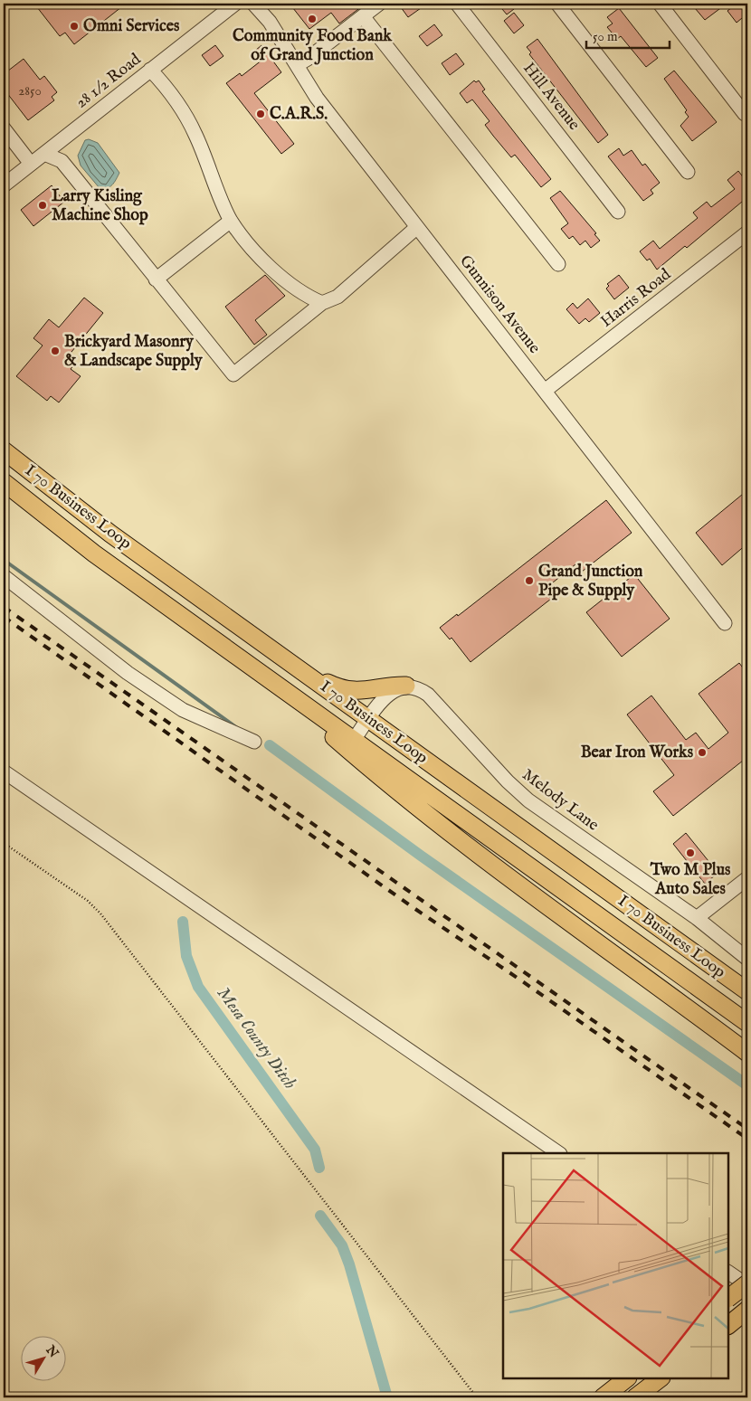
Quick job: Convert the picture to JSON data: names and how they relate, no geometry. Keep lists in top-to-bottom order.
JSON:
{
  "streets": {
    "main road": ["I 70 Business Loop"],
    "street": [
      "28 1/2 Road",
      "Hill Avenue",
      "Harris Road",
      "Gunnison Avenue",
      "Melody Lane"
    ]
  },
  "crossings": [
    ["Harris Road", "Gunnison Avenue"]
  ],
  "water": ["Mesa County Ditch"],
  "places": [
    "Community Food Bank of Grand Junction",
    "Omni Services",
    "C.A.R.S.",
    "Larry Kisling Machine Shop",
    "Brickyard Masonry & Landscape Supply",
    "Grand Junction Pipe & Supply",
    "Bear Iron Works",
    "Two M Plus Auto Sales"
  ],
  "house_numbers": ["2850"],
  "scale_bar": "50 m",
  "north": "top right"
}
